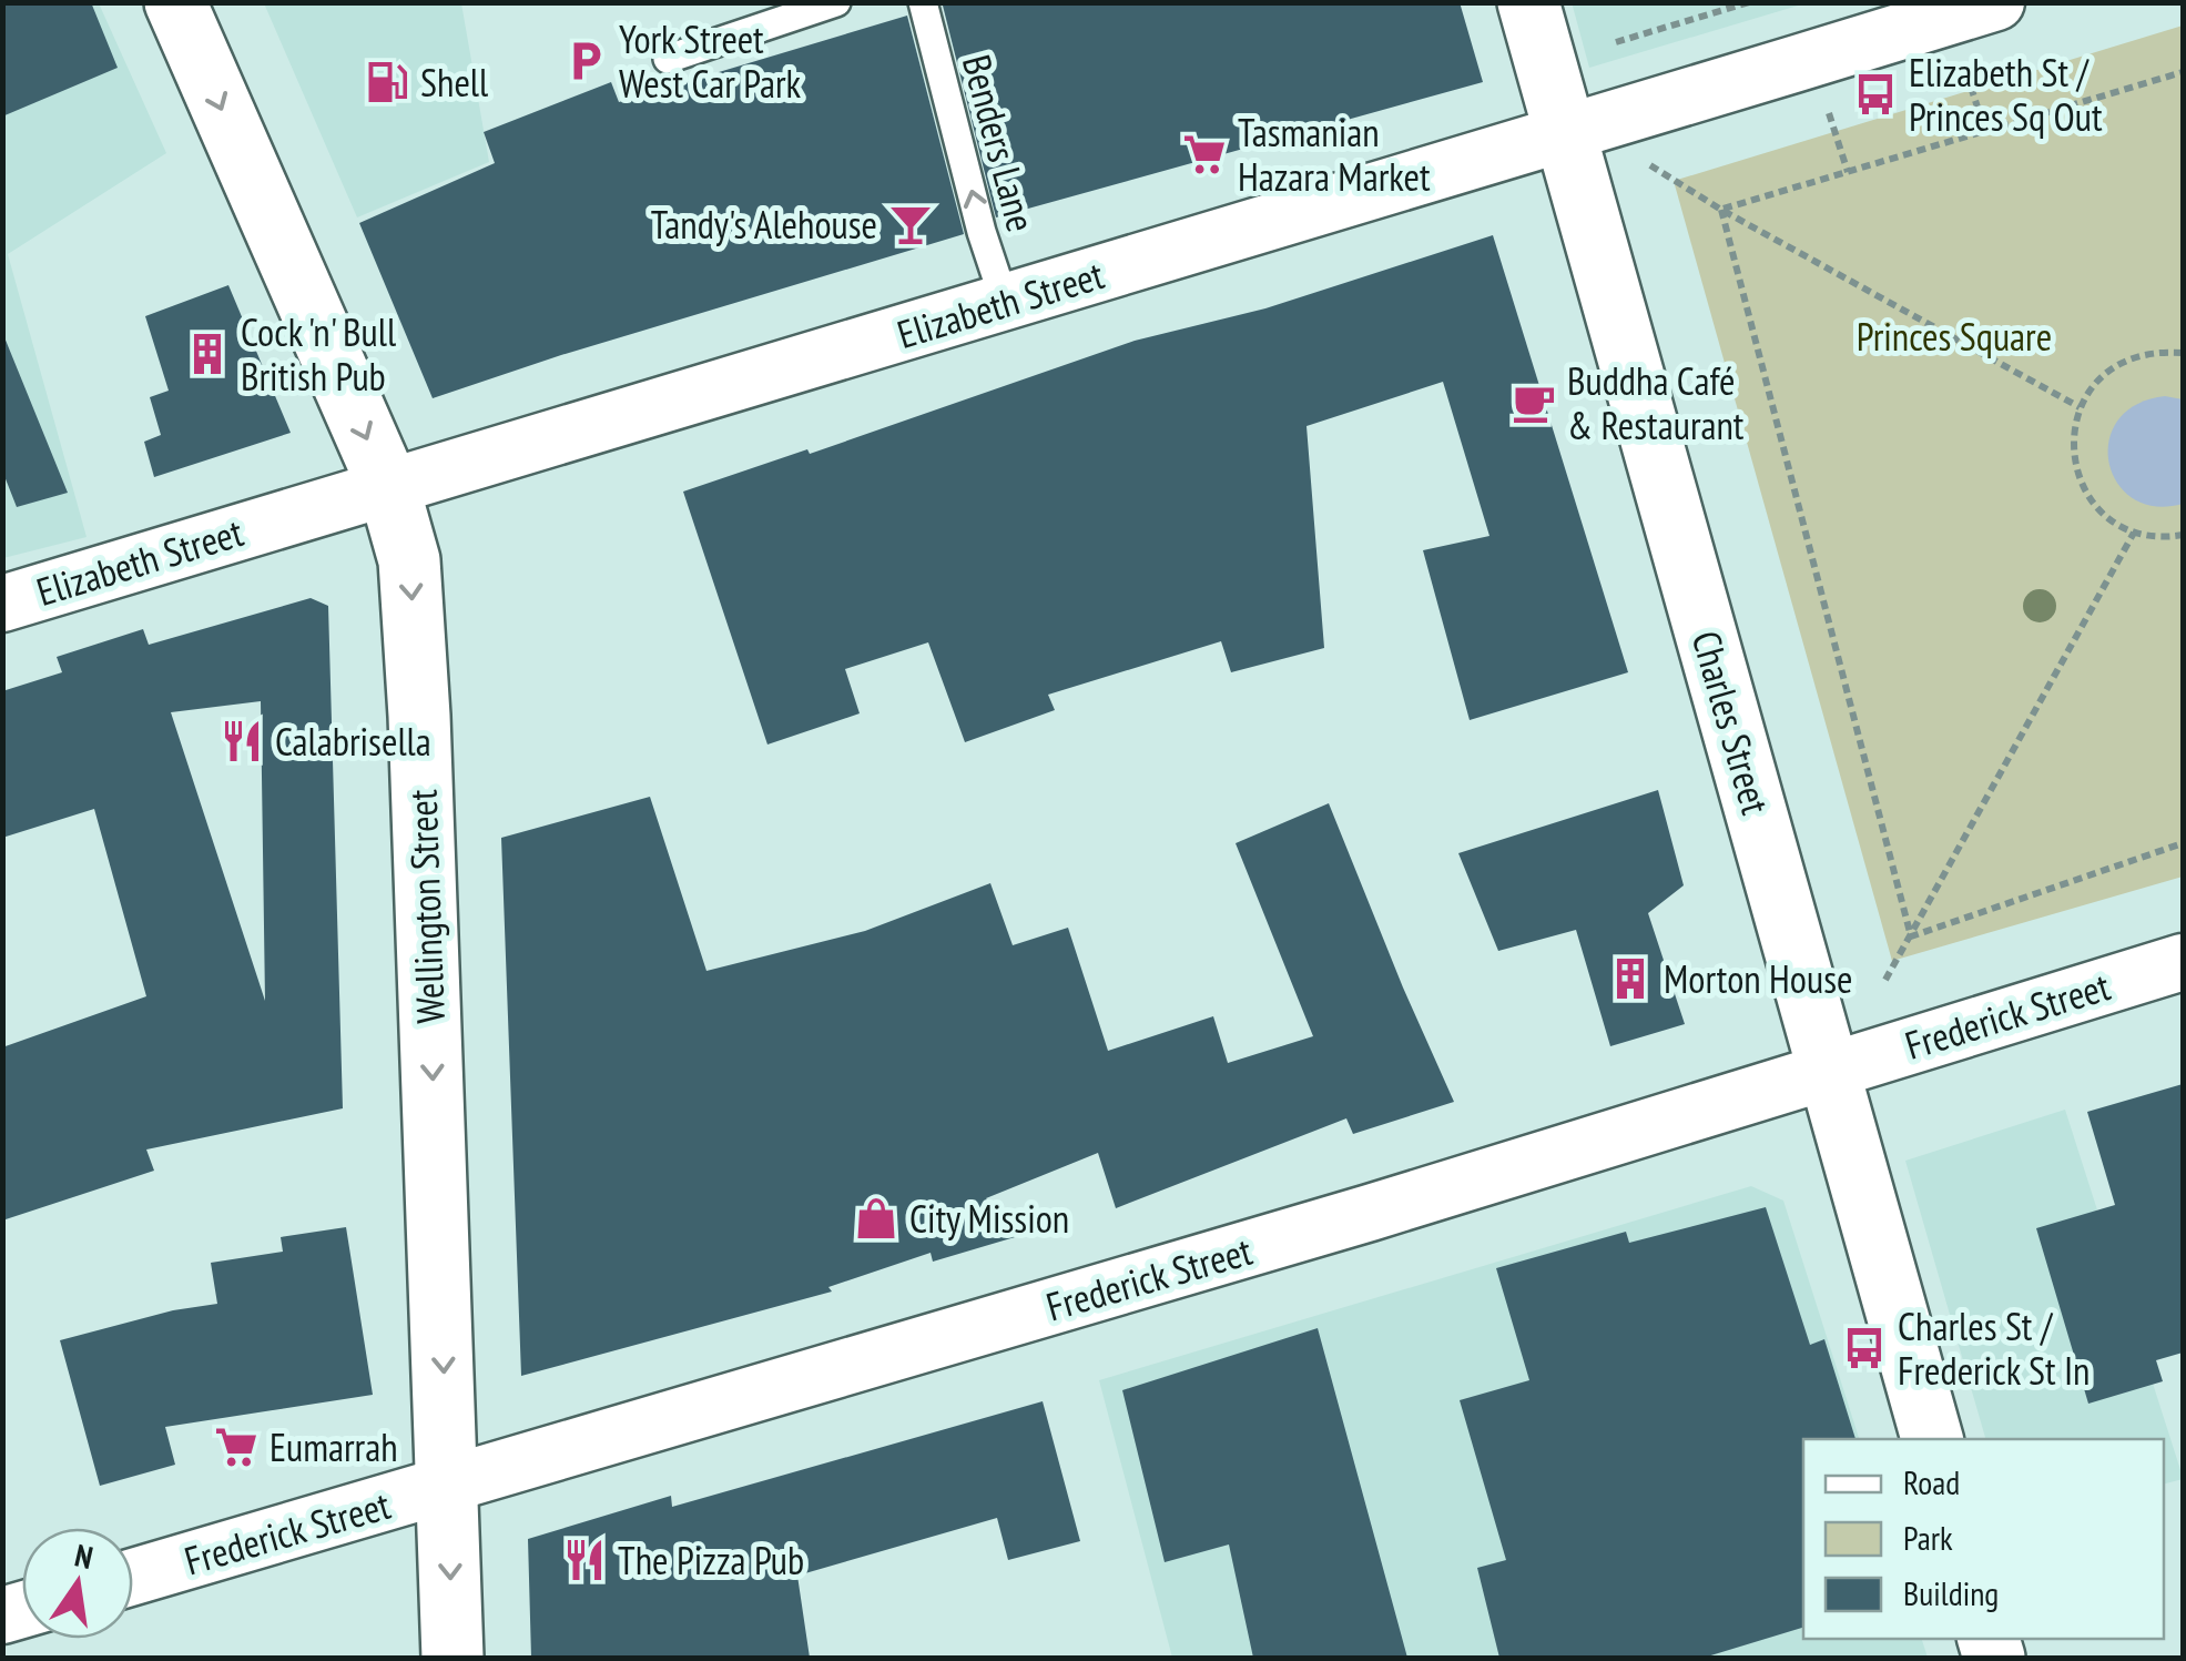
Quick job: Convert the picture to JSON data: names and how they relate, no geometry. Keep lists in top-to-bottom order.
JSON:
{
  "streets": {
    "main road": ["Charles Street", "Wellington Street"],
    "street": ["Elizabeth Street", "Frederick Street"],
    "lane": ["Benders Lane"]
  },
  "crossings": [
    ["Benders Lane", "Elizabeth Street"],
    ["Elizabeth Street", "Charles Street"],
    ["Elizabeth Street", "Wellington Street"],
    ["Charles Street", "Frederick Street"],
    ["Wellington Street", "Frederick Street"]
  ],
  "one_way": ["Benders Lane", "Wellington Street"],
  "parks": ["Princes Square"],
  "places": {
    "parking": ["York Street West Car Park"],
    "fuel station": ["Shell"],
    "bus stop": ["Elizabeth St / Princes Sq Out", "Charles St / Frederick St In"],
    "supermarket": ["Tasmanian Hazara Market", "Eumarrah"],
    "bar": ["Tandy's Alehouse"],
    "building": ["Cock 'n' Bull British Pub", "Morton House"],
    "cafe": ["Buddha Café & Restaurant"],
    "restaurant": ["Calabrisella", "The Pizza Pub"],
    "shop": ["City Mission"]
  },
  "legend": ["Road", "Park", "Building"],
  "north": "top"
}
